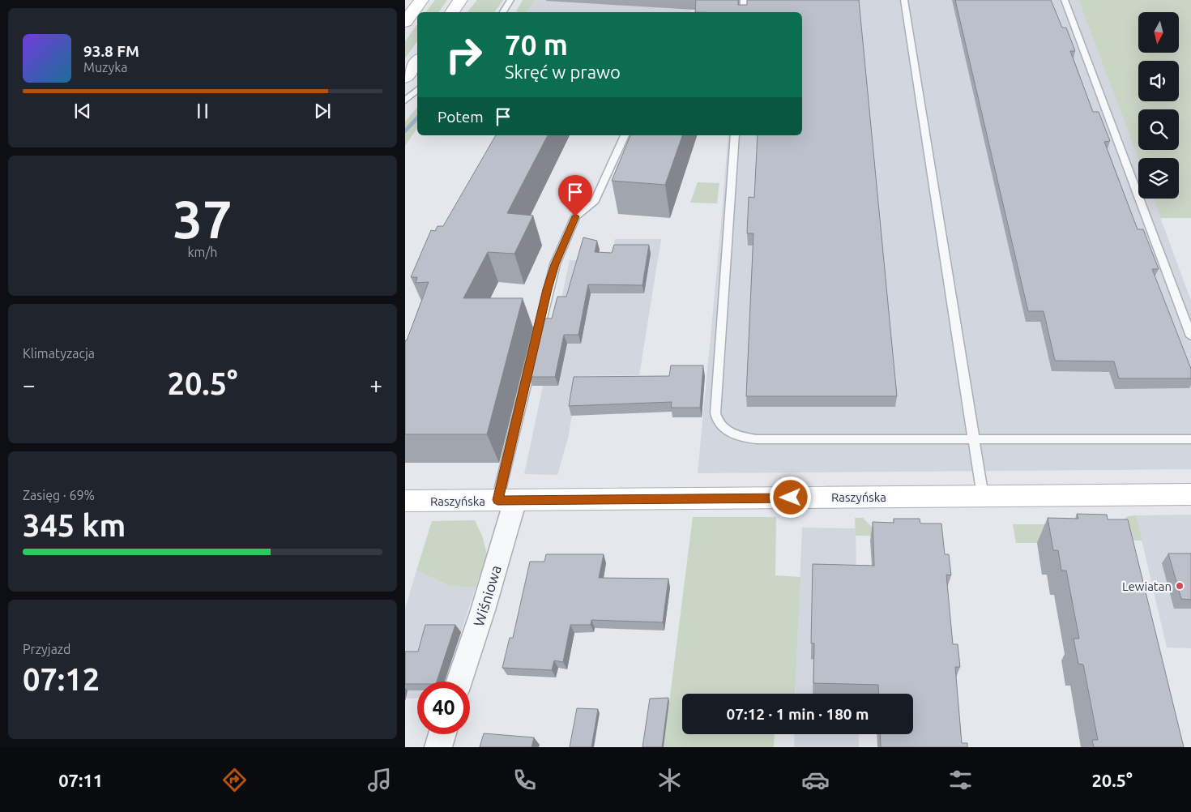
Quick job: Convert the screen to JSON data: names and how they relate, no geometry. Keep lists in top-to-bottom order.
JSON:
{
  "streets": {
    "street": ["Raszyńska", "Wiśniowa"]
  },
  "crossings": [
    ["Raszyńska", "Wiśniowa"]
  ],
  "places": ["Lewiatan"],
  "north": "bottom",
  "page": {
    "turn": ["70 m", "Skręć w prawo"],
    "song": ["93.8 FM", "Muzyka"],
    "then": "Potem",
    "tile": [
      ["37", "km/h"],
      "Klimatyzacja",
      ["Zasięg · 69%", "345 km"],
      ["Przyjazd", "07:12"]
    ],
    "heat": ["−", "20.5°", "+"],
    "limit": "40",
    "trip": "07:12 · 1 min · 180 m",
    "tabs": ["07:11", "20.5°"]
  }
}
